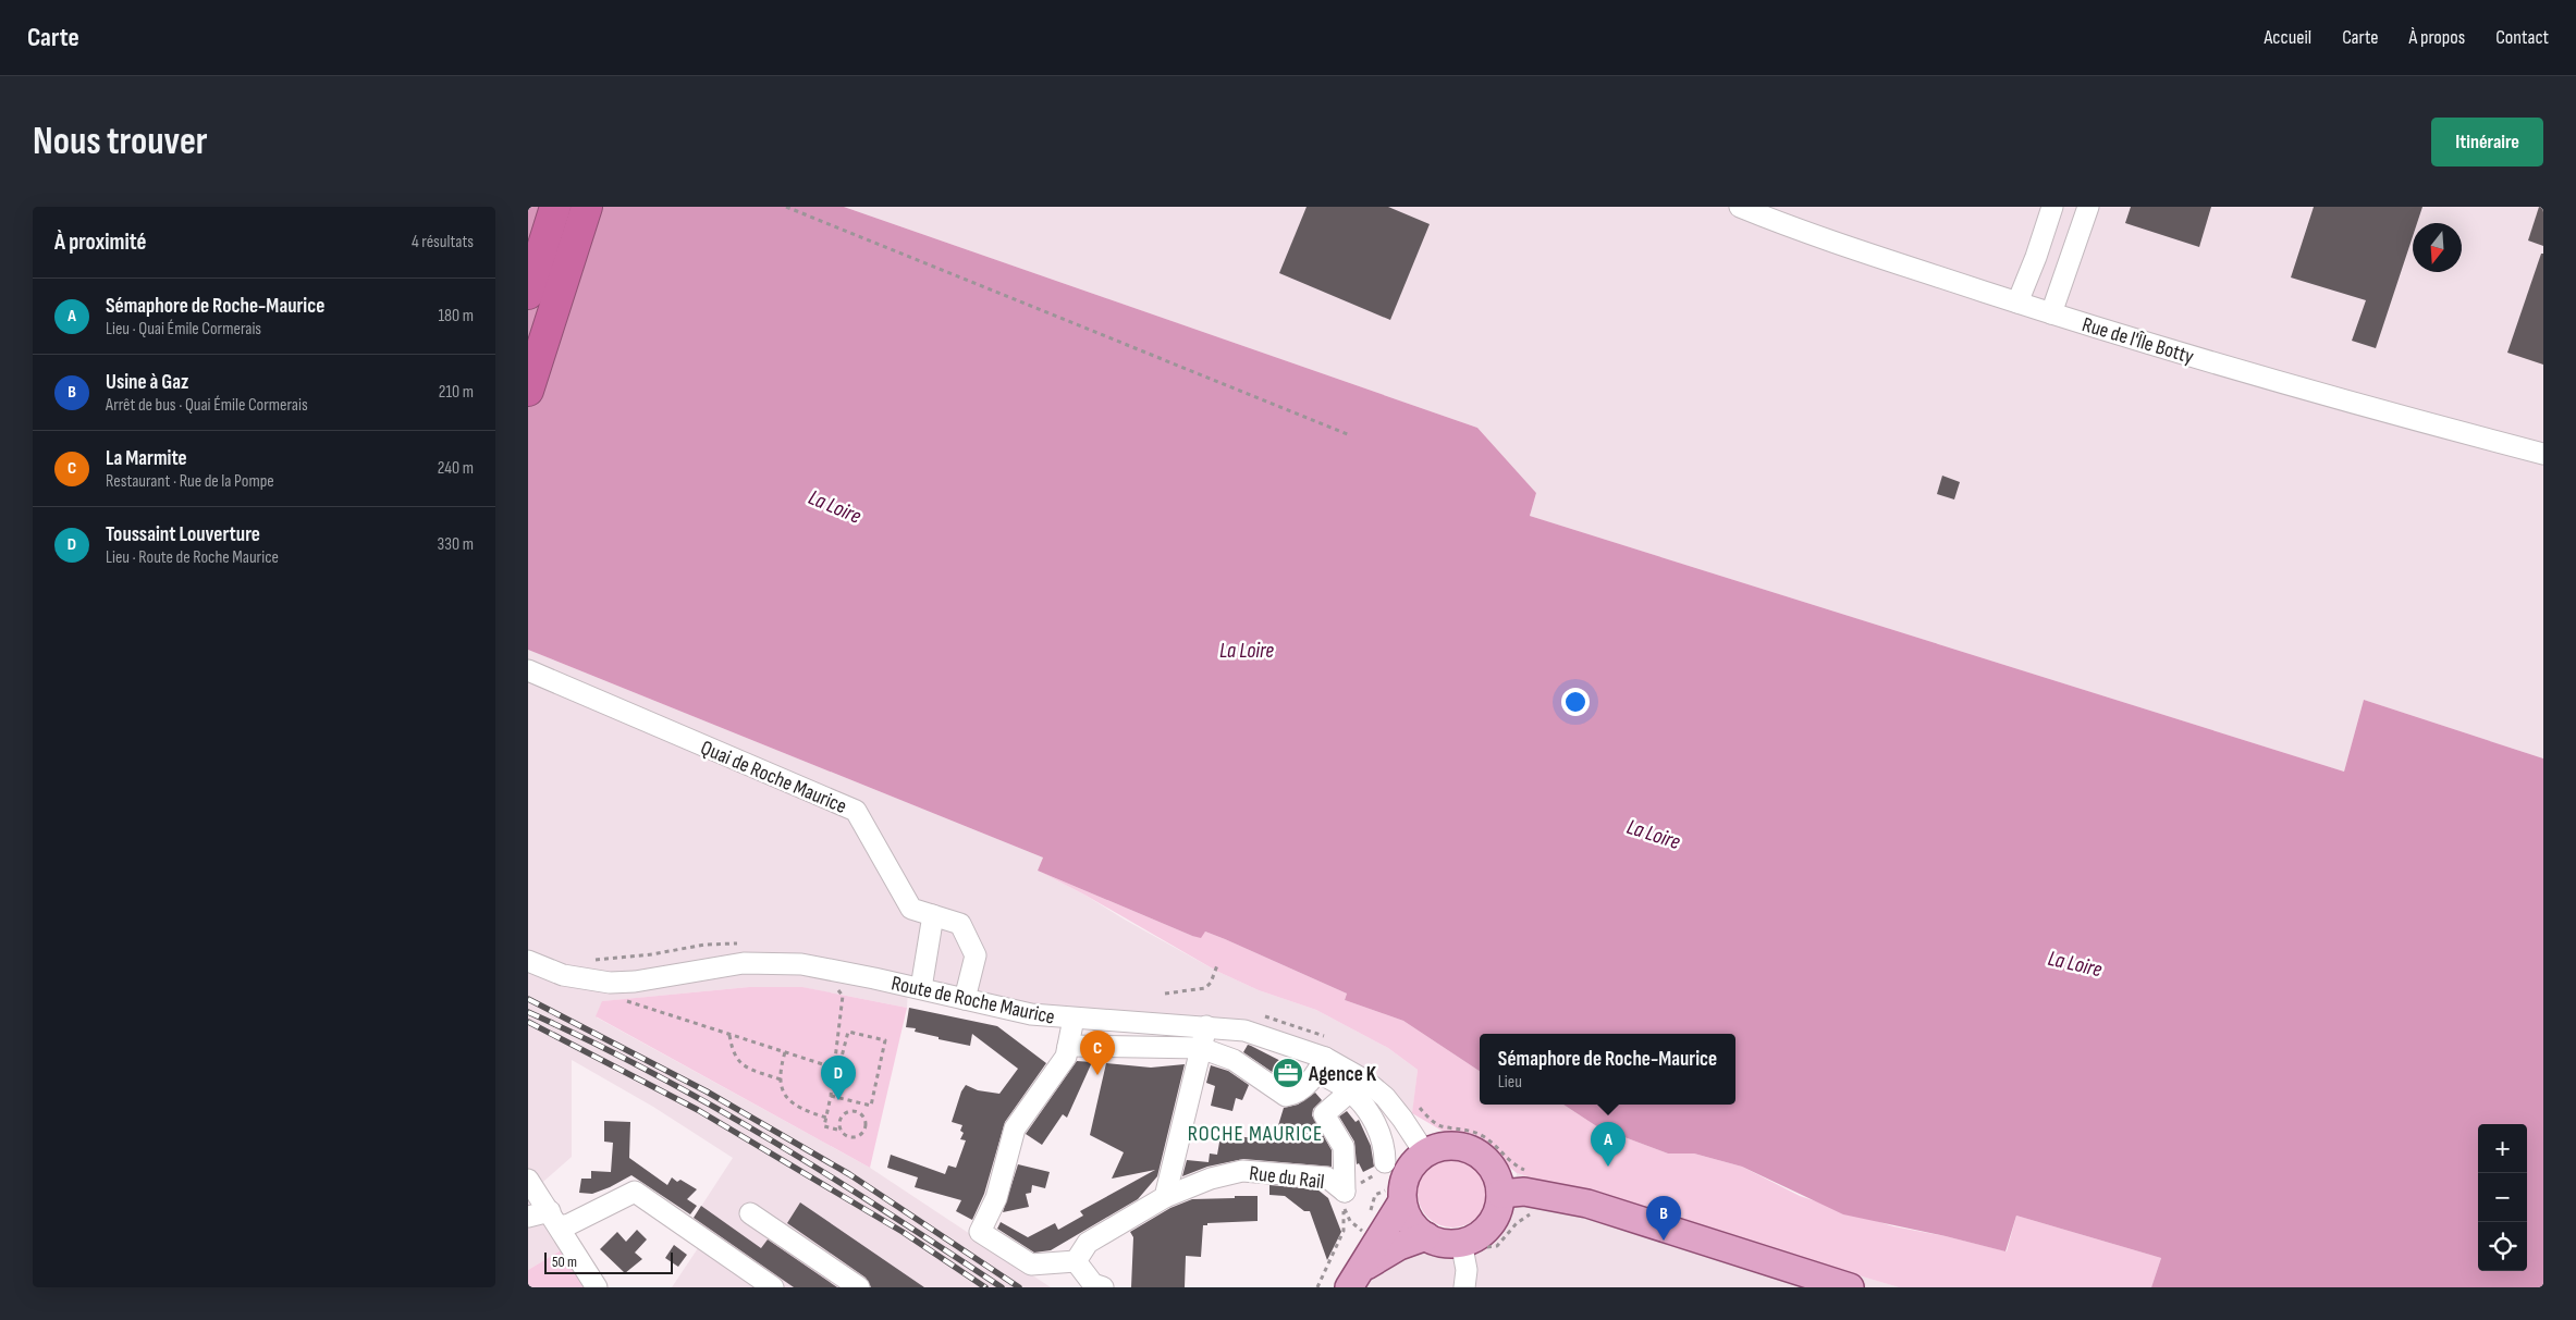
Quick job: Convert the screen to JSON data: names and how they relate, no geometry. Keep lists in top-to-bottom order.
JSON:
{
  "streets": {
    "street": [
      "Rue de l'Île Botty",
      "Quai de Roche Maurice",
      "Route de Roche Maurice",
      "Rue du Rail"
    ]
  },
  "crossings": [
    ["Quai de Roche Maurice", "Route de Roche Maurice"]
  ],
  "districts": ["ROCHE MAURICE"],
  "water": ["La Loire"],
  "places": {
    "office": ["Agence K"]
  },
  "scale_bar": "50 m",
  "north": "bottom",
  "page": {
    "header": "Carte",
    "nav": [
      "Accueil",
      "Carte",
      "À propos",
      "Contact"
    ],
    "buttons": "Itinéraire",
    "title": "Nous trouver",
    "heading": ["À proximité", "4 résultats"],
    "list": [
      {
        "mark": "A",
        "name": "Sémaphore de Roche-Maurice",
        "note": "Lieu · Quai Émile Cormerais",
        "value": "180 m"
      },
      {
        "mark": "B",
        "name": "Usine à Gaz",
        "note": "Arrêt de bus · Quai Émile Cormerais",
        "value": "210 m"
      },
      {
        "mark": "C",
        "name": "La Marmite",
        "note": "Restaurant · Rue de la Pompe",
        "value": "240 m"
      },
      {
        "mark": "D",
        "name": "Toussaint Louverture",
        "note": "Lieu · Route de Roche Maurice",
        "value": "330 m"
      }
    ],
    "pins": [
      "C",
      "D",
      "A",
      "B"
    ],
    "popup": ["Sémaphore de Roche-Maurice", "Lieu"],
    "map_buttons": ["+", "−"],
    "scale": "50 m"
  }
}
